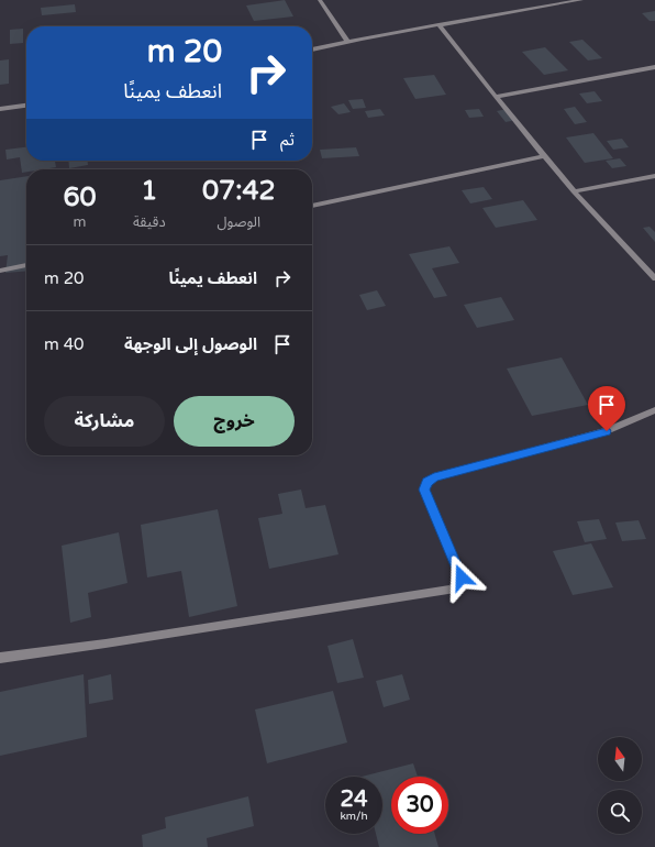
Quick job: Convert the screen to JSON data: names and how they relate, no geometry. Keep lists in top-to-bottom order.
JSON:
{
  "north": "top",
  "page": {
    "turn": ["20 m", "انعطف يمينًا"],
    "then": "ثم",
    "eta": [
      "07:42",
      "الوصول",
      "1",
      "دقيقة",
      "60",
      "m"
    ],
    "list": [
      {
        "name": "انعطف يمينًا",
        "value": "20 m"
      },
      {
        "name": "الوصول إلى الوجهة",
        "value": "40 m"
      }
    ],
    "buttons": ["خروج", "مشاركة"],
    "speed": "24 km/h",
    "limit": "30"
  }
}
